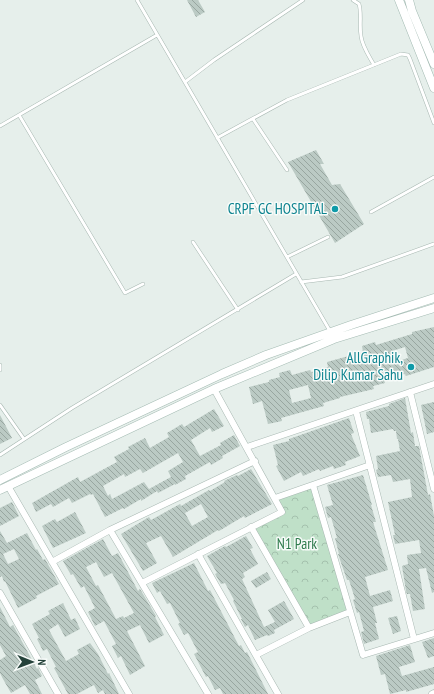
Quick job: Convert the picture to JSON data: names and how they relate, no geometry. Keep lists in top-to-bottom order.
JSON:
{
  "parks": ["N1 Park"],
  "places": ["CRPF GC HOSPITAL", "AllGraphik, Dilip Kumar Sahu"],
  "north": "right"
}
